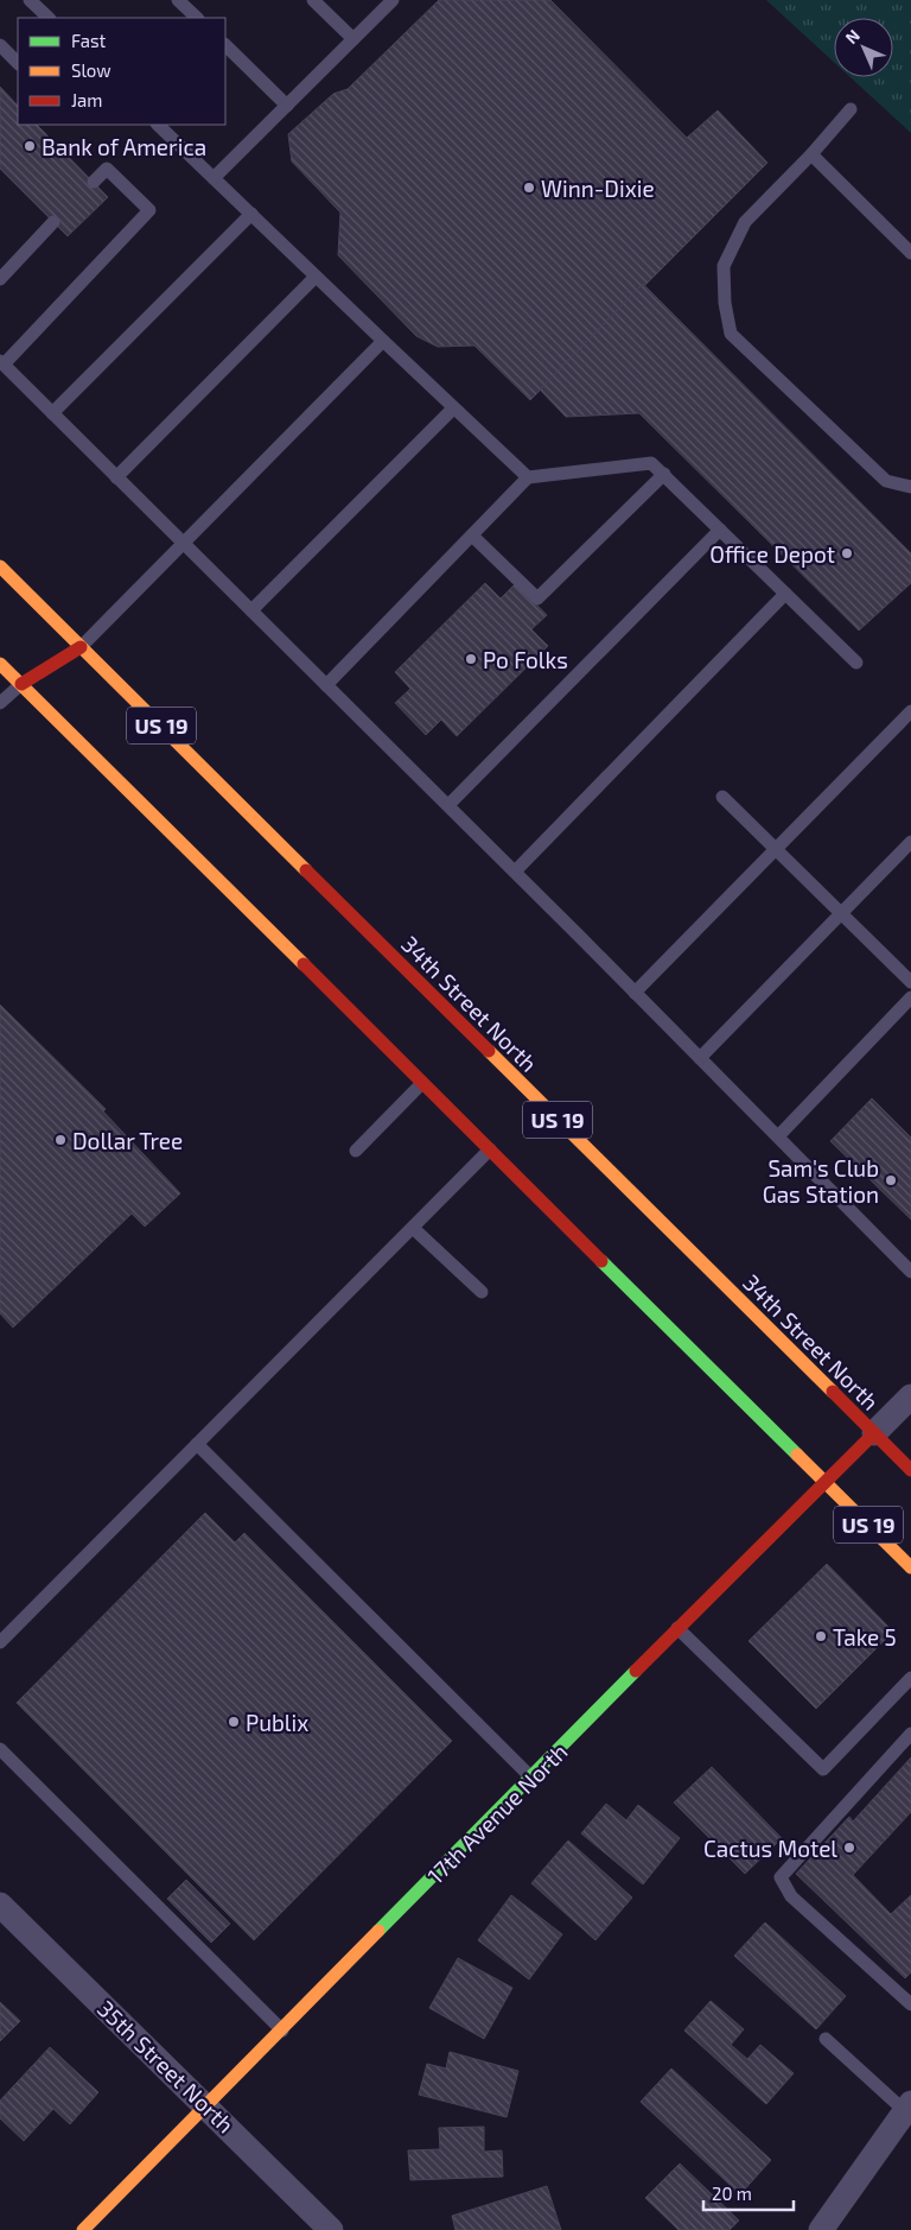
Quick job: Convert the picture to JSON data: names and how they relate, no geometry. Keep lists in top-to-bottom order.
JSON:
{
  "streets": {
    "main road": ["US 19", "34th Street North", "17th Avenue North"],
    "street": ["35th Street North"]
  },
  "crossings": [
    ["US 19", "17th Avenue North"],
    ["34th Street North", "17th Avenue North"],
    ["17th Avenue North", "35th Street North"]
  ],
  "places": [
    "Bank of America",
    "Winn-Dixie",
    "Office Depot",
    "Po Folks",
    "Dollar Tree",
    "Sam's Club Gas Station",
    "Take 5",
    "Publix",
    "Cactus Motel"
  ],
  "legend": ["Fast", "Slow", "Jam"],
  "scale_bar": "20 m",
  "north": "top left"
}
